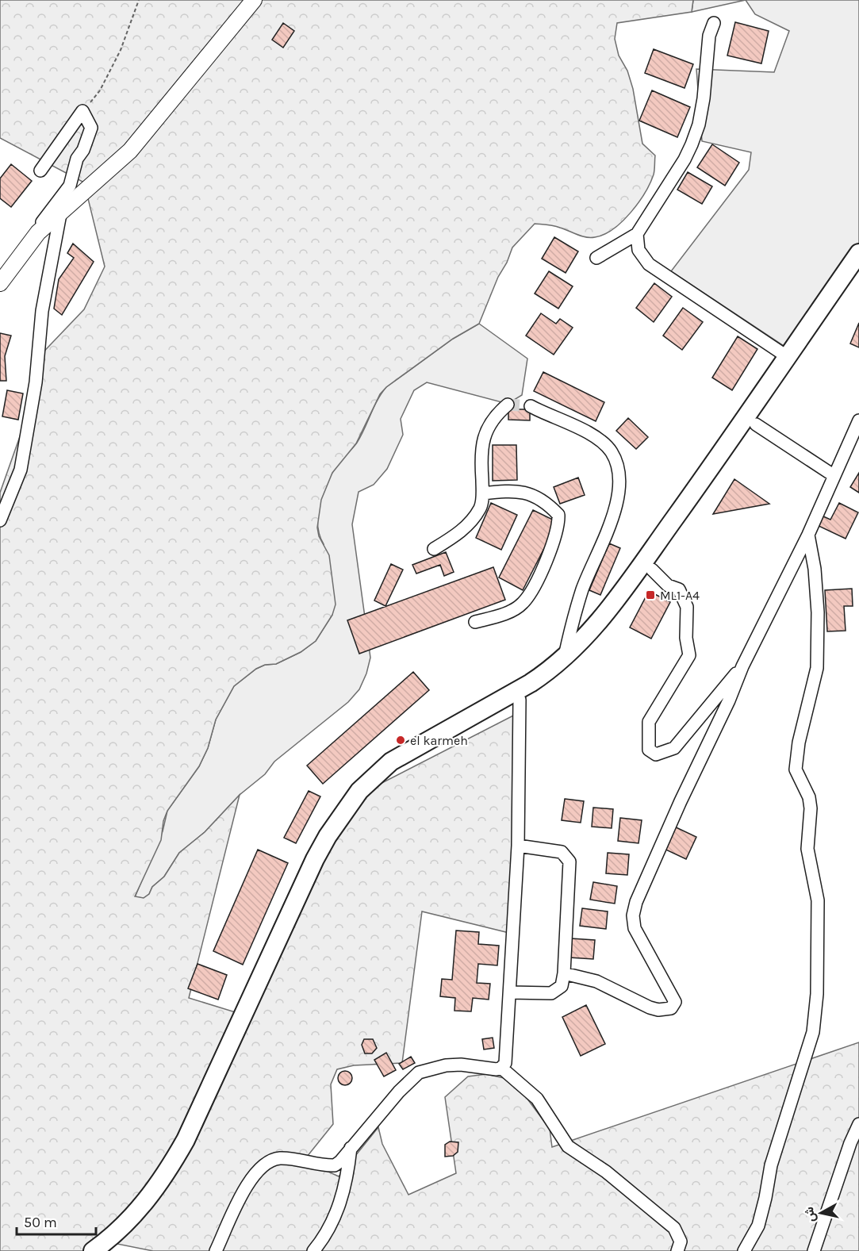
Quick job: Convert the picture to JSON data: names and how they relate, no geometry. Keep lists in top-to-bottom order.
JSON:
{
  "places": {
    "transit": ["ML1-A4"],
    "other": ["el karmeh"]
  },
  "scale_bar": "50 m",
  "north": "left"
}
